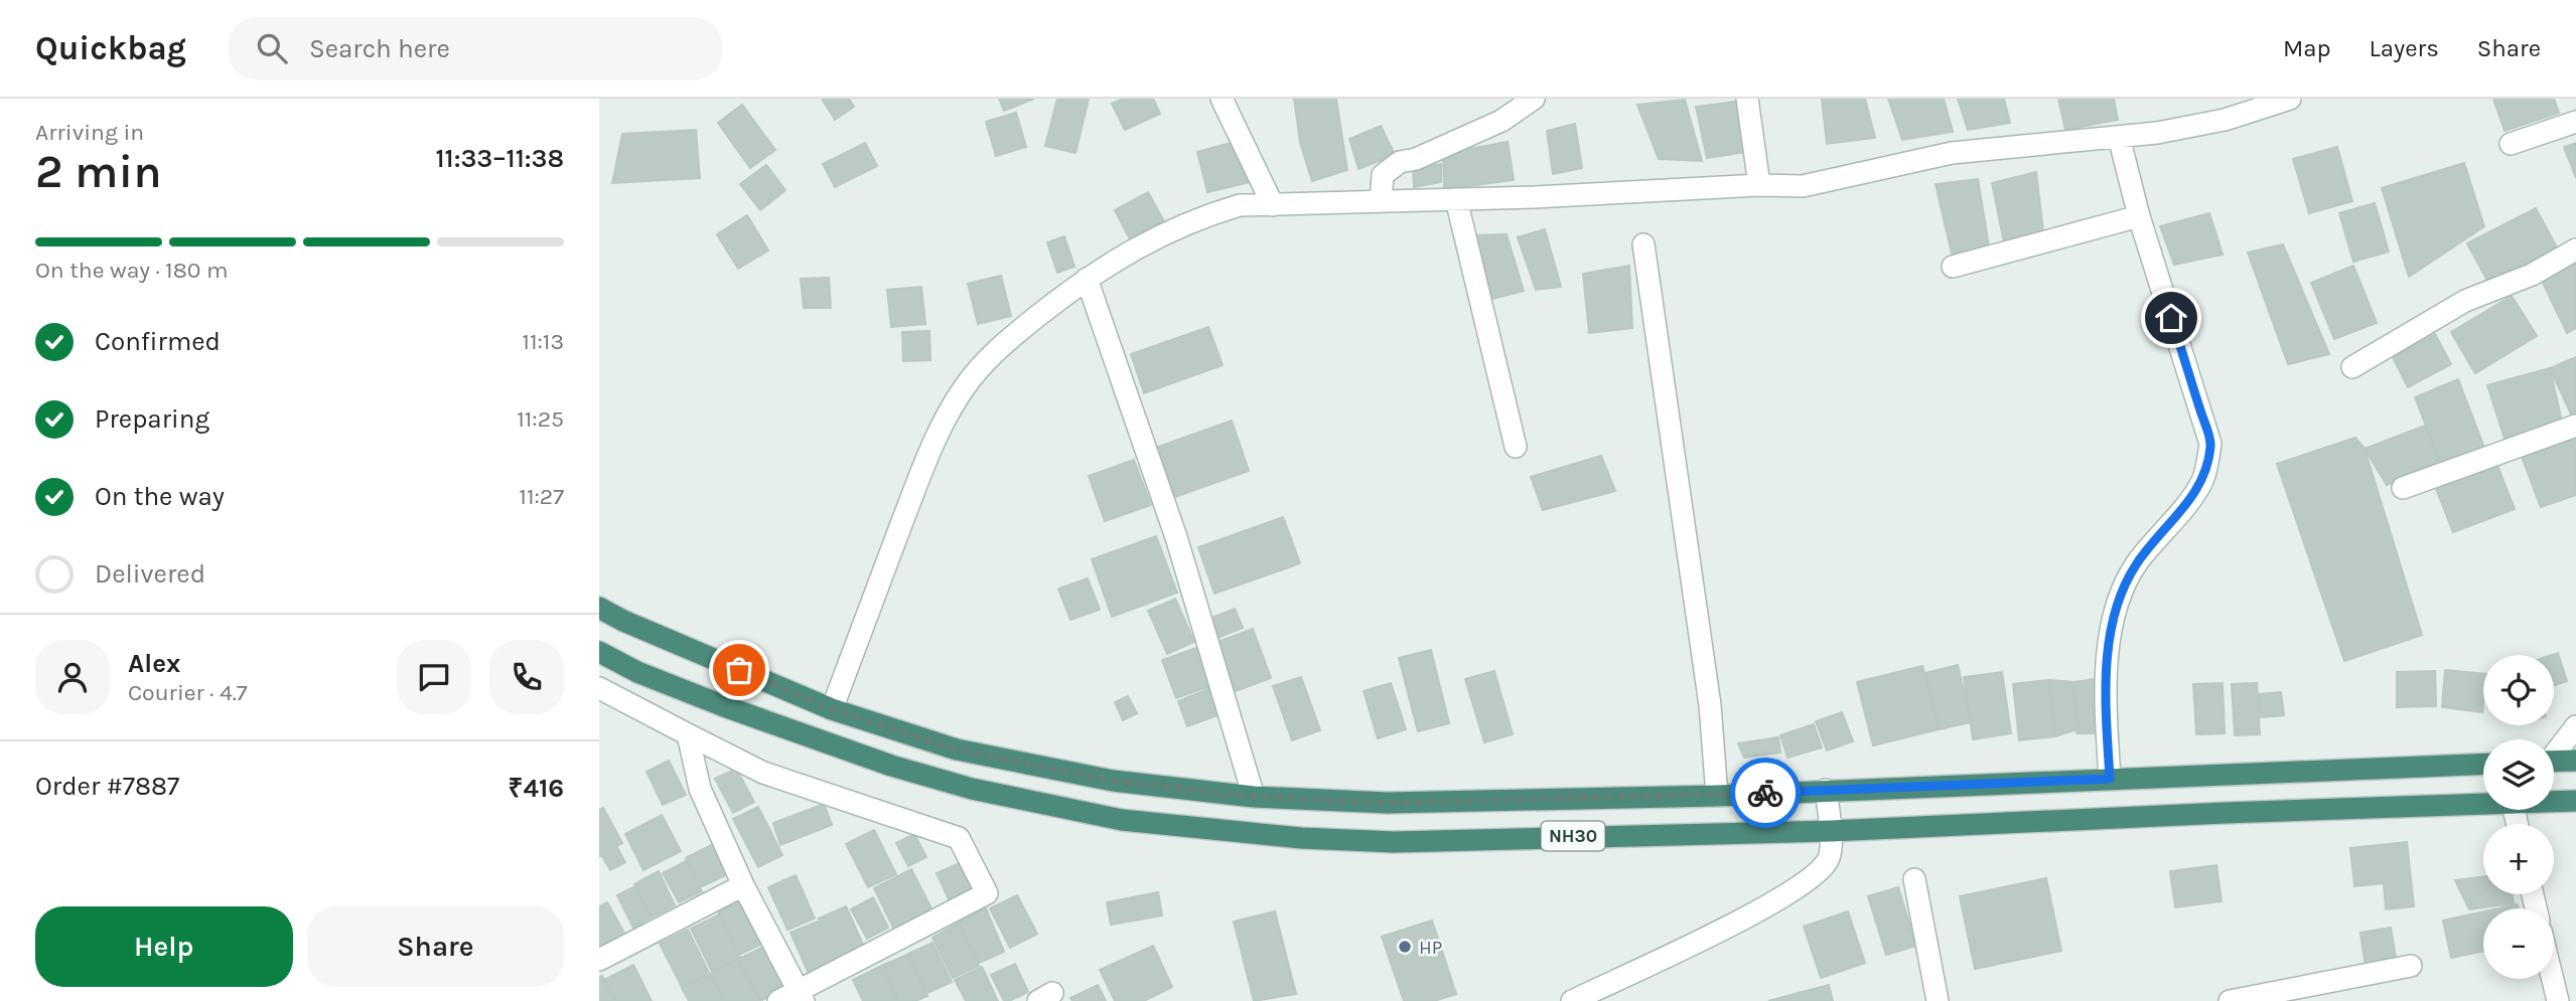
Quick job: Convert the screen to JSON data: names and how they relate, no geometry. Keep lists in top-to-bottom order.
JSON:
{
  "streets": {
    "highway": ["NH30"]
  },
  "places": ["HP"],
  "page": {
    "header": "Quickbag",
    "search": "Search here",
    "nav": ["Map", "Layers", "Share"],
    "heading": ["2 min", "Arriving in", "11:33–11:38"],
    "panel": [
      "Alex",
      "Courier · 4.7",
      "Order #7887",
      "₹416"
    ],
    "bar": "On the way · 180 m",
    "list": [
      ["Confirmed", "11:13"],
      ["Preparing", "11:25"],
      ["On the way", "11:27"],
      "Delivered"
    ],
    "map_buttons": ["+", "−"],
    "buttons": ["Help", "Share"]
  }
}
